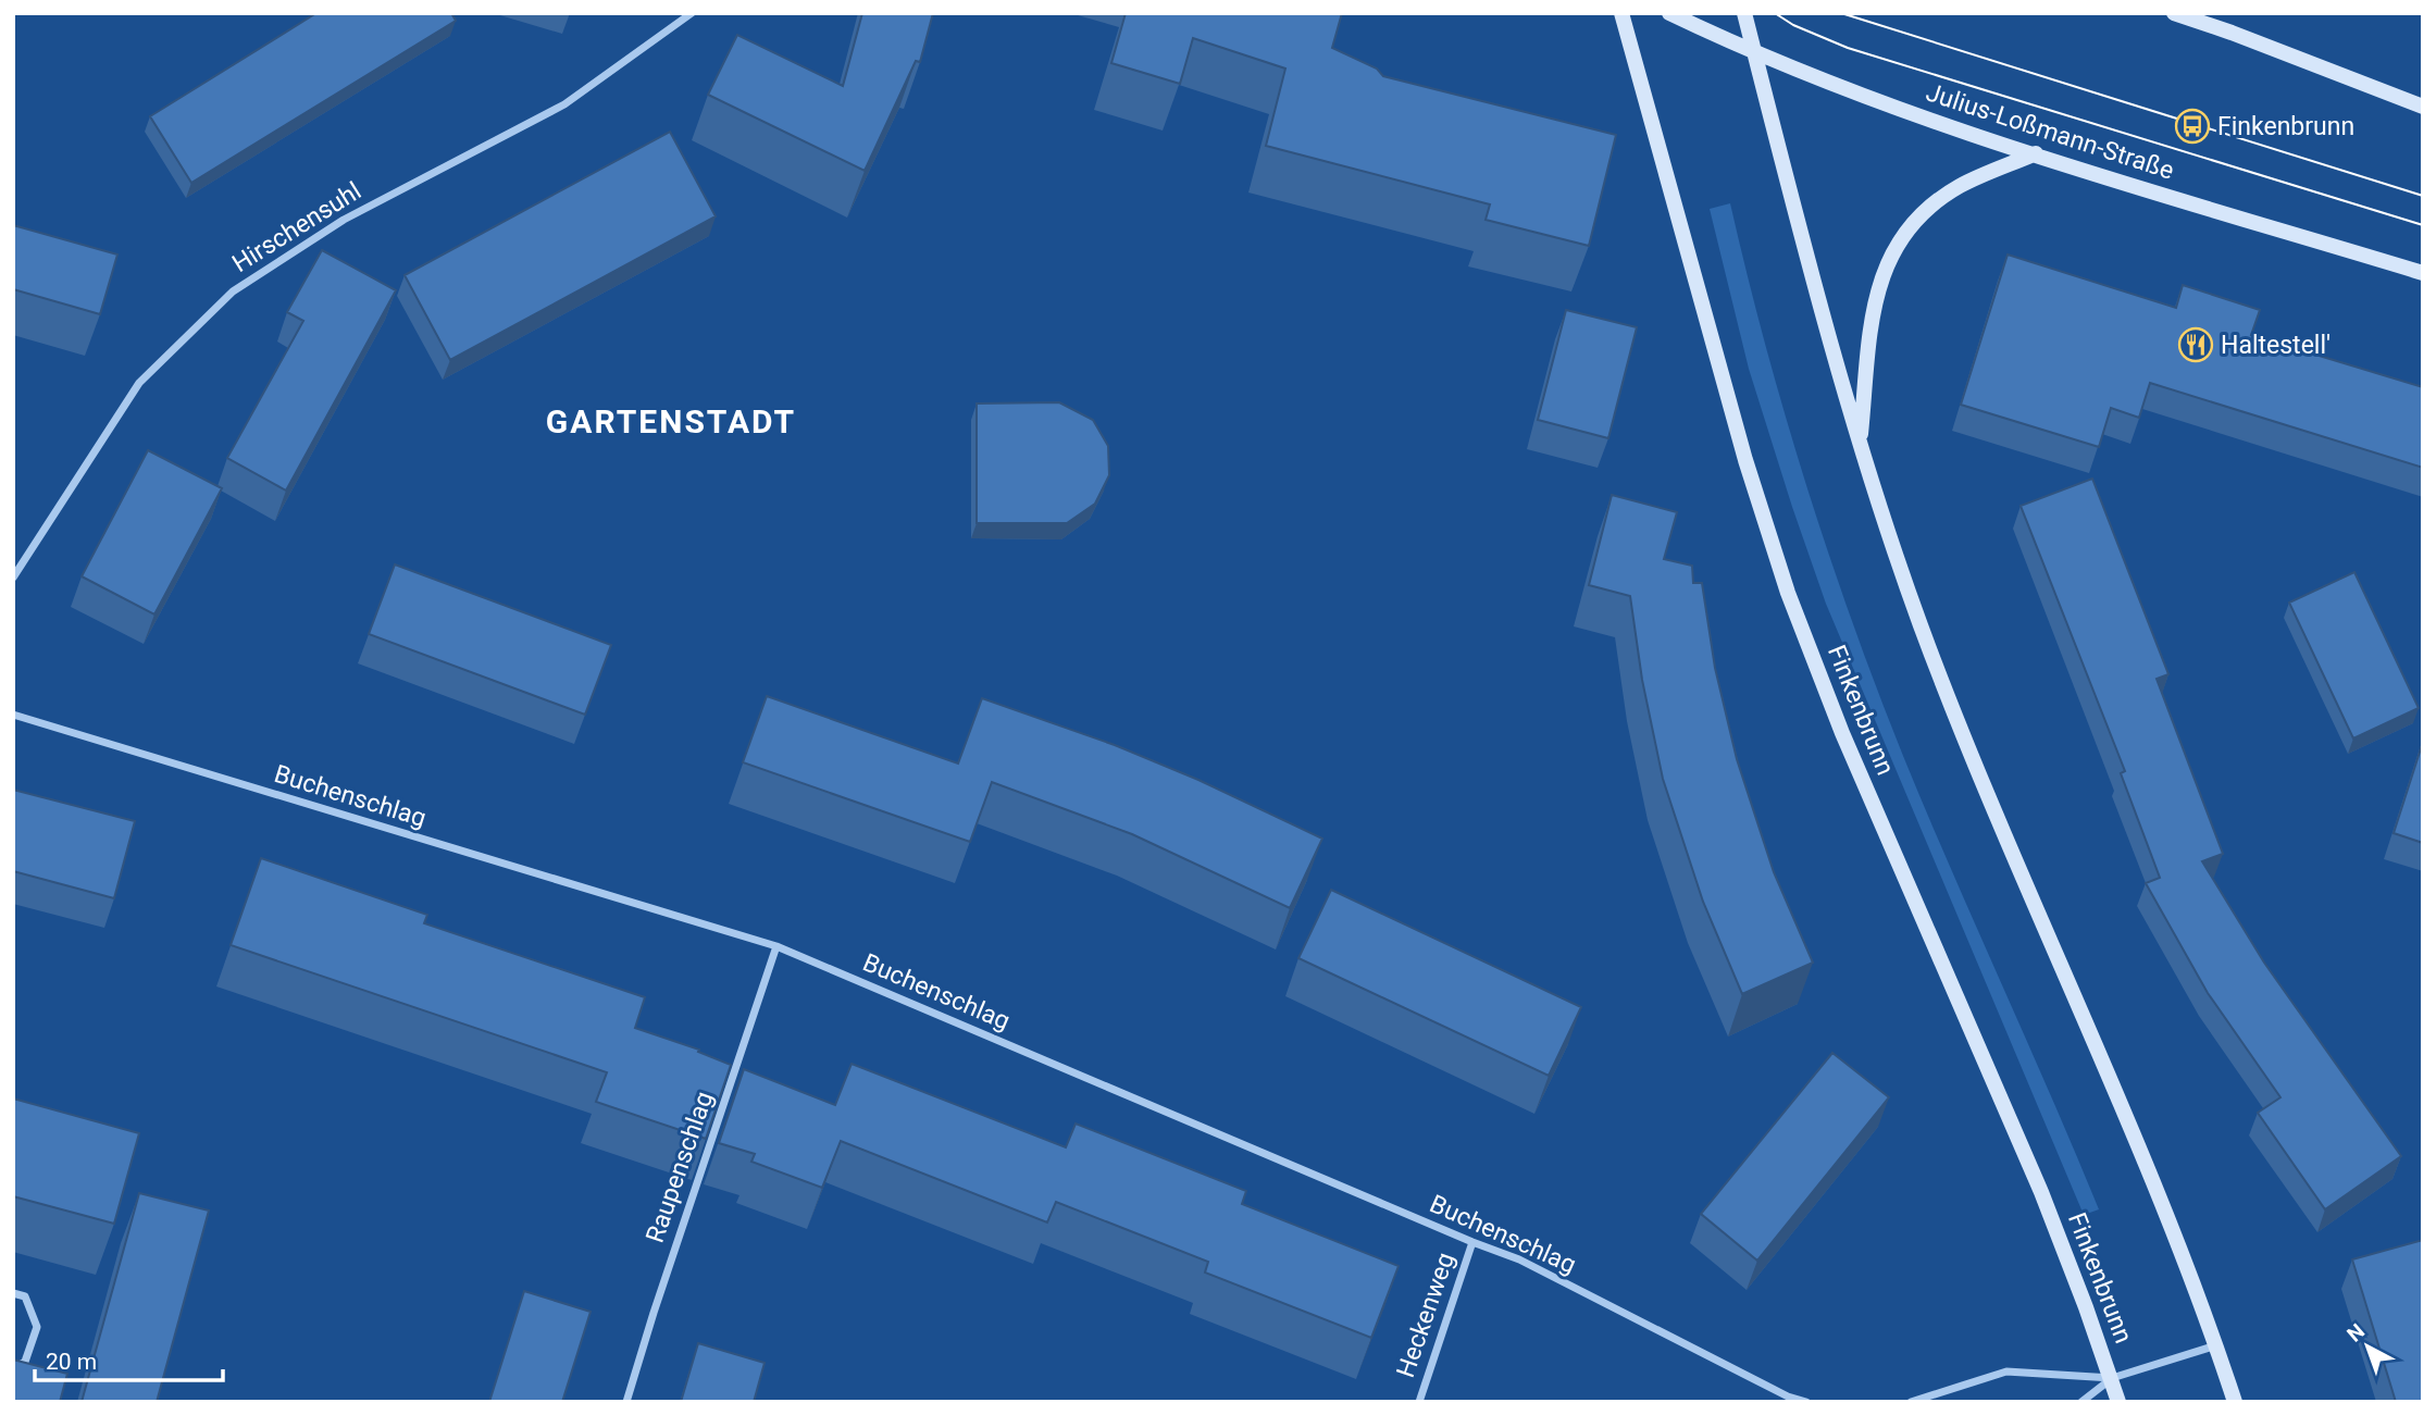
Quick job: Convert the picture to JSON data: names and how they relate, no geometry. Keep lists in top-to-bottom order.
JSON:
{
  "streets": {
    "main road": ["Julius-Loßmann-Straße", "Finkenbrunn"],
    "street": [
      "Hirschensuhl",
      "Buchenschlag",
      "Raupenschlag",
      "Heckenweg"
    ]
  },
  "crossings": [
    ["Buchenschlag", "Raupenschlag"],
    ["Buchenschlag", "Heckenweg"]
  ],
  "districts": ["GARTENSTADT"],
  "places": {
    "bus stop": ["Finkenbrunn"],
    "restaurant": ["Haltestell'"]
  },
  "scale_bar": "20 m",
  "north": "top left"
}
